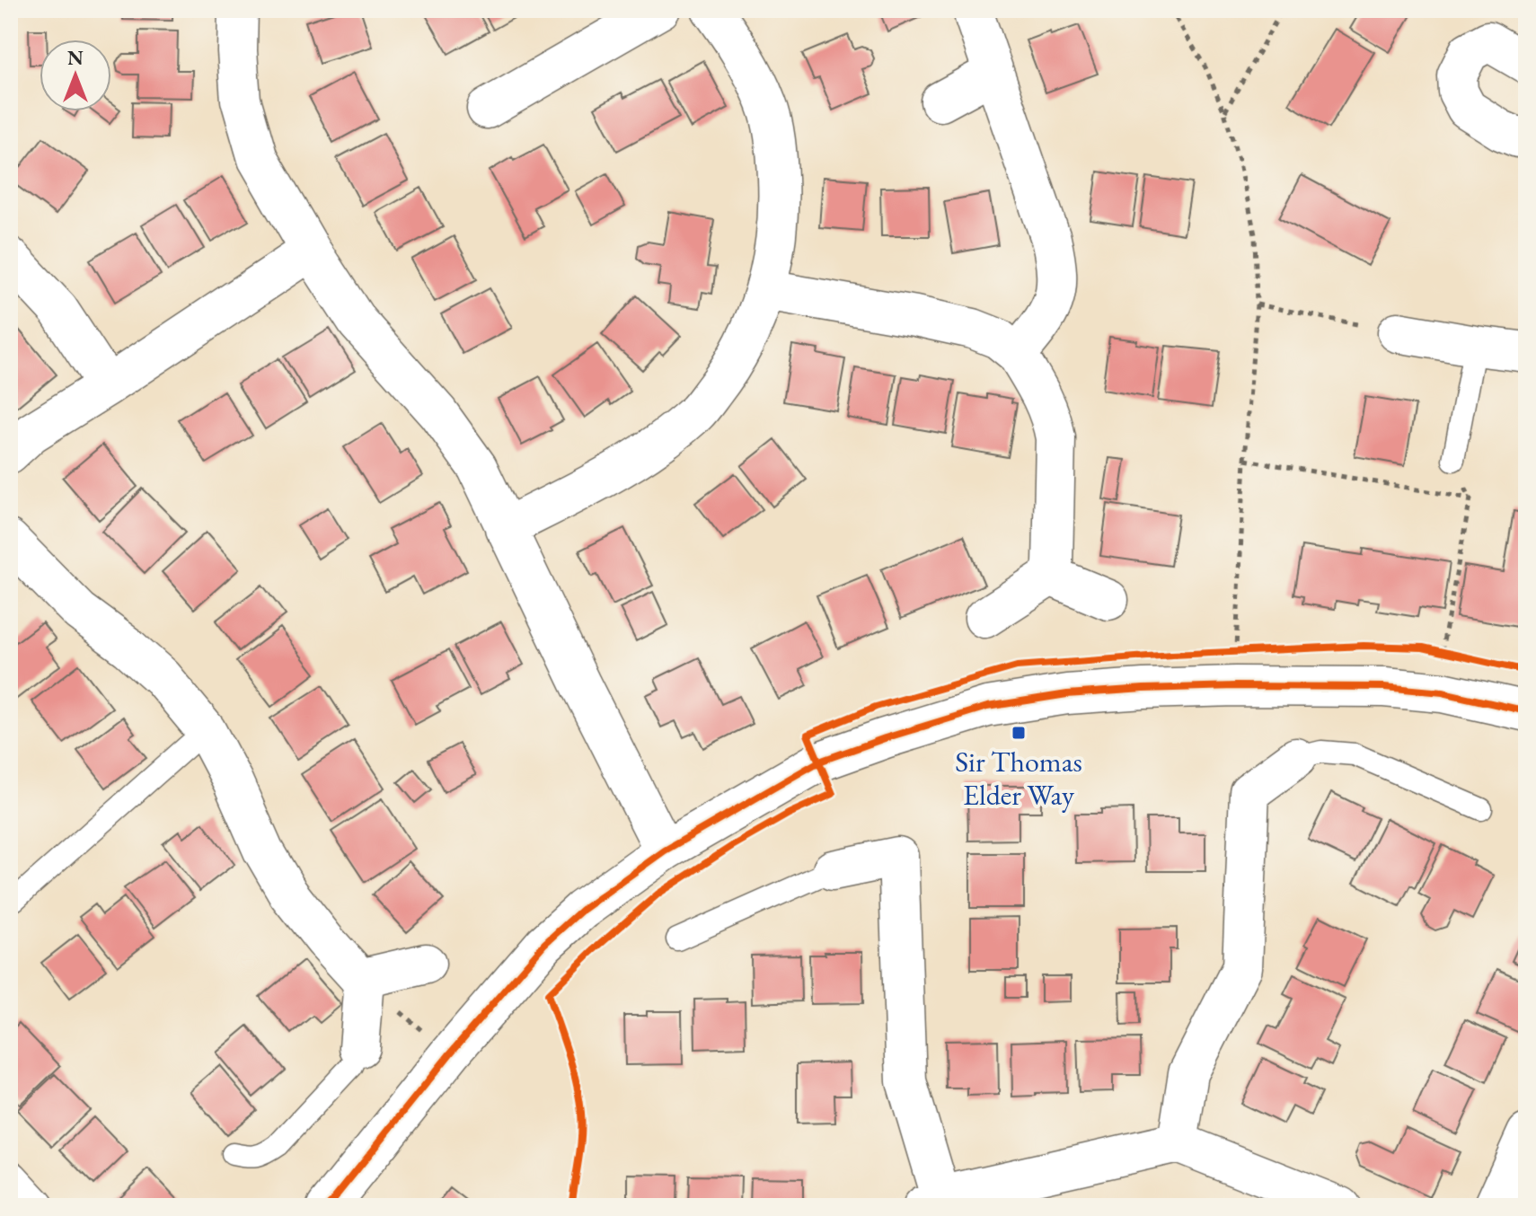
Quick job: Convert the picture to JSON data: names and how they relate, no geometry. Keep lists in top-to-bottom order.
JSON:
{
  "places": {
    "transit": ["Sir Thomas Elder Way"]
  },
  "north": "top"
}
